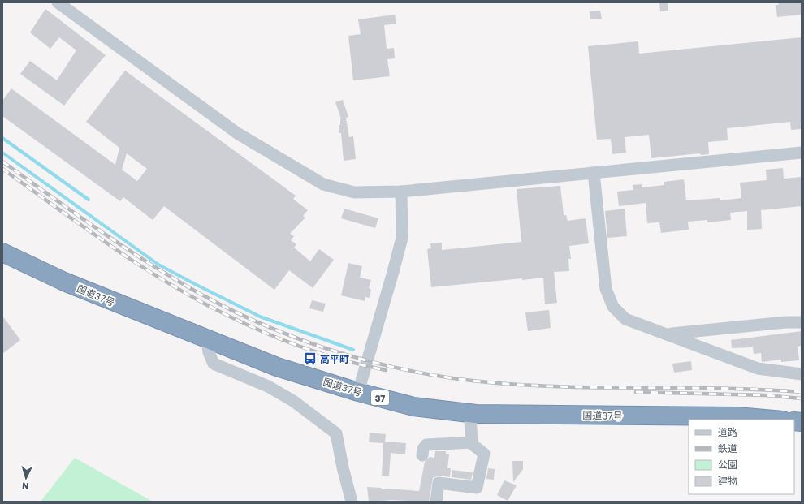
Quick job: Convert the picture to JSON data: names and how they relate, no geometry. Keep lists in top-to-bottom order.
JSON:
{
  "streets": {
    "highway": ["国道37号", "37"]
  },
  "places": {
    "bus stop": ["高平町"]
  },
  "legend": [
    "道路",
    "鉄道",
    "公園",
    "建物"
  ],
  "north": "bottom"
}
